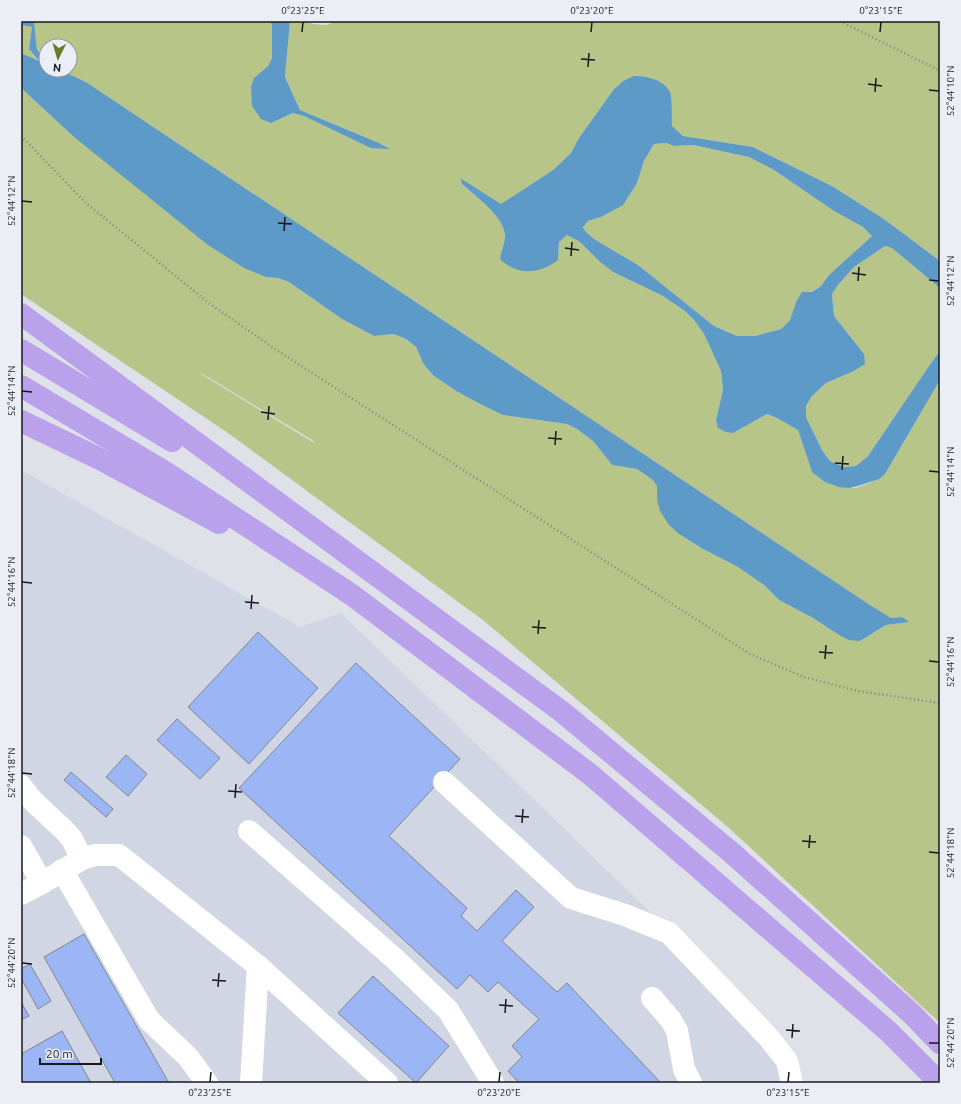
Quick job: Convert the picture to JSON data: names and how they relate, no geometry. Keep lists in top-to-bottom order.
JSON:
{
  "scale_bar": "20 m",
  "north": "bottom",
  "coordinates": [
    "0°23'25\"E",
    "0°23'20\"E",
    "0°23'15\"E",
    "52°44'10\"N",
    "52°44'12\"N",
    "52°44'14\"N",
    "52°44'16\"N",
    "52°44'18\"N",
    "52°44'20\"N"
  ]
}
